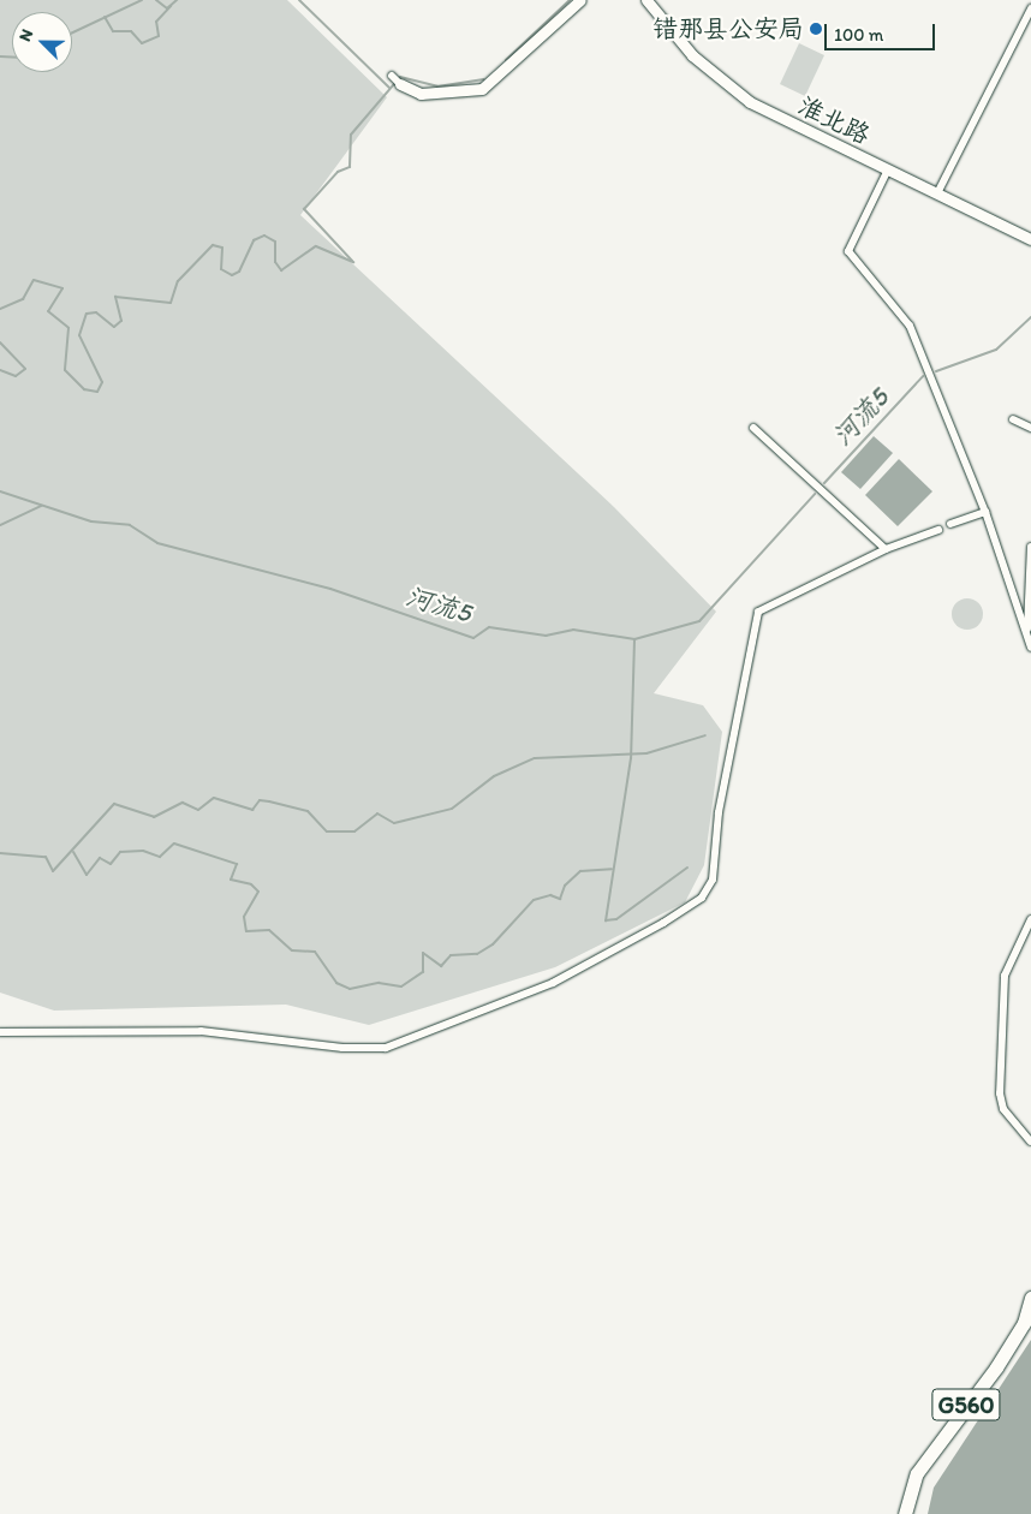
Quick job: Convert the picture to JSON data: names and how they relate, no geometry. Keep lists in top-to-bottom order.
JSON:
{
  "streets": {
    "highway": ["G560"],
    "street": ["淮北路"]
  },
  "water": ["河流5"],
  "places": ["错那县公安局"],
  "scale_bar": "100 m",
  "north": "top left"
}
